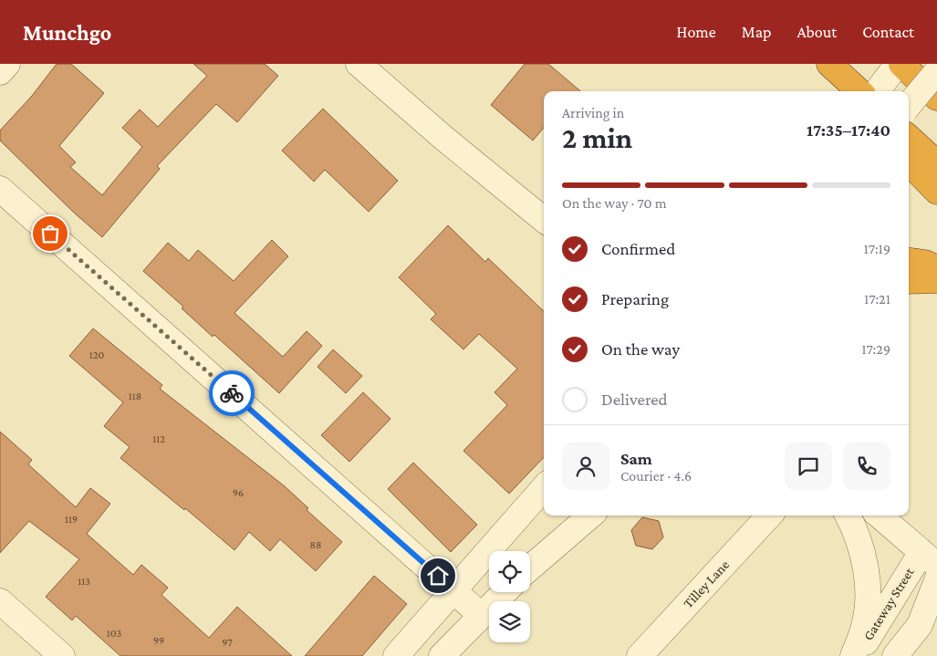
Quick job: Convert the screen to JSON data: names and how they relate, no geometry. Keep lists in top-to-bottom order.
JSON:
{
  "streets": {
    "street": ["Tilley Lane", "Gateway Street"]
  },
  "house_numbers": [
    "120",
    "118",
    "112",
    "96",
    "119",
    "88",
    "113",
    "103",
    "99",
    "97"
  ],
  "page": {
    "header": "Munchgo",
    "nav": [
      "Home",
      "Map",
      "About",
      "Contact"
    ],
    "heading": ["2 min", "Arriving in", "17:35–17:40"],
    "panel": ["Sam", "Courier · 4.6"],
    "bar": "On the way · 70 m",
    "list": [
      ["Confirmed", "17:19"],
      ["Preparing", "17:21"],
      ["On the way", "17:29"],
      "Delivered"
    ]
  }
}
